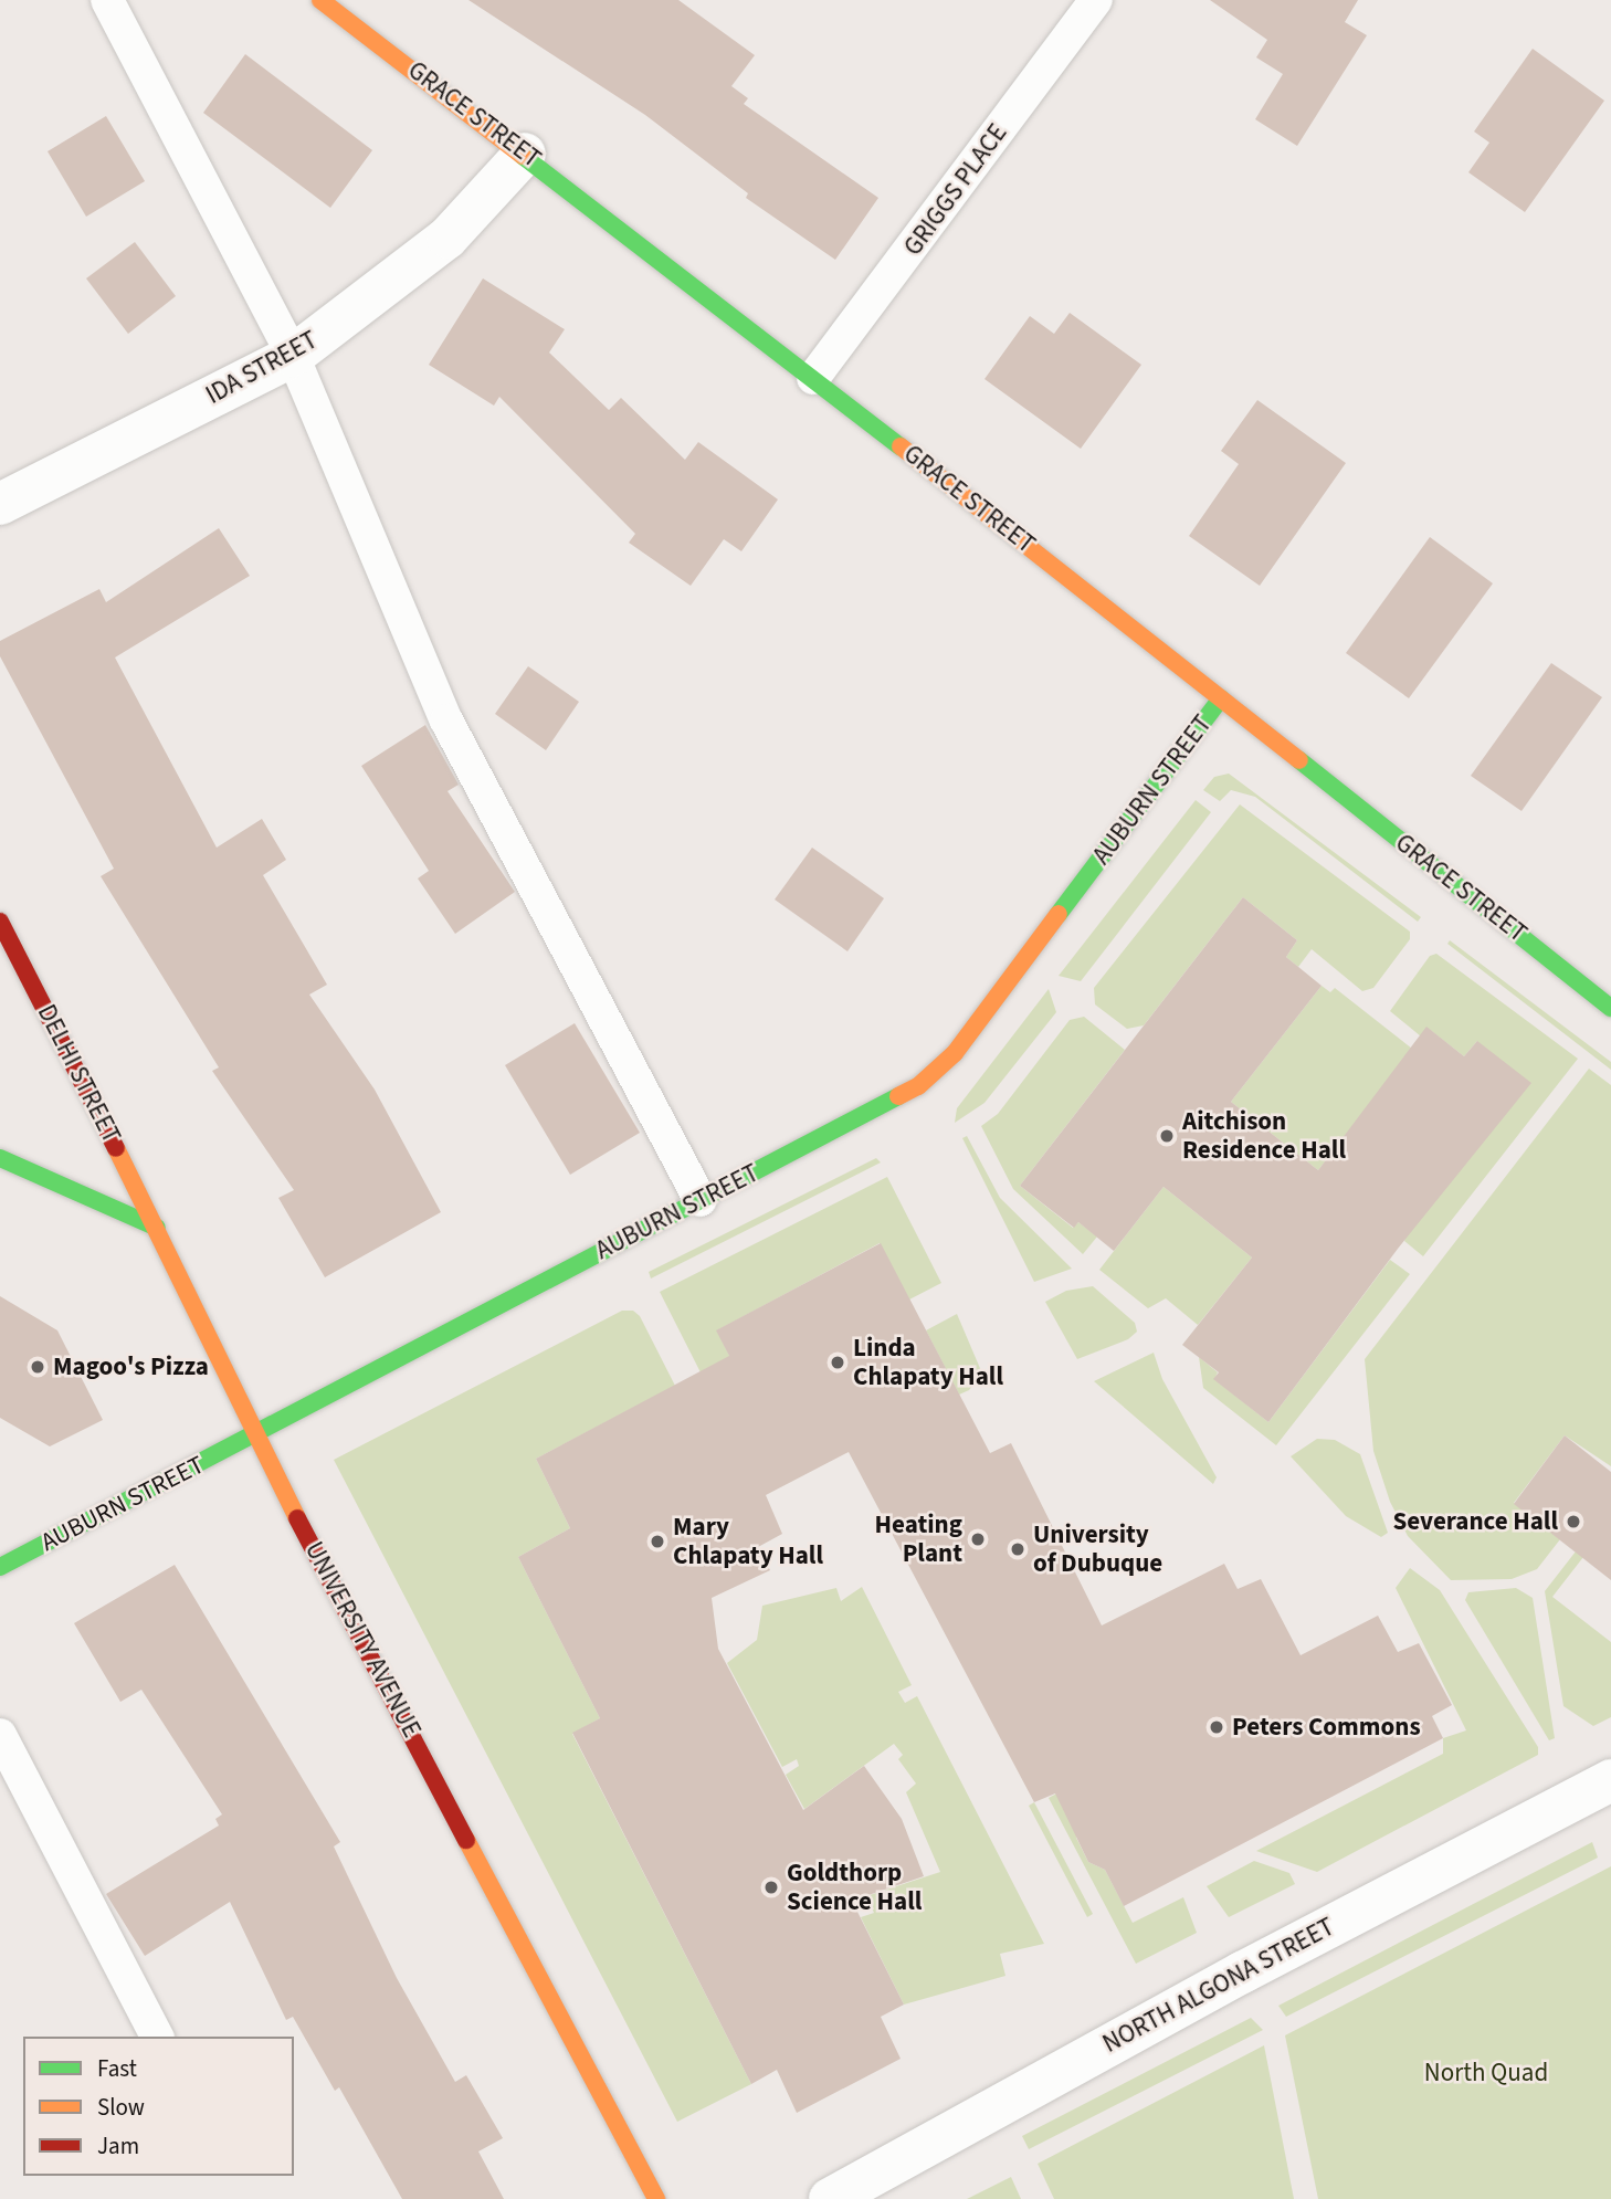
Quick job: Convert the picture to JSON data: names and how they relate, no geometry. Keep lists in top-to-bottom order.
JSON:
{
  "streets": {
    "street": [
      "GRACE STREET",
      "IDA STREET",
      "AUBURN STREET",
      "DELHI STREET",
      "UNIVERSITY AVENUE",
      "NORTH ALGONA STREET"
    ],
    "lane": ["GRIGGS PLACE"]
  },
  "crossings": [
    ["GRACE STREET", "GRIGGS PLACE"],
    ["GRACE STREET", "IDA STREET"],
    ["GRACE STREET", "AUBURN STREET"],
    ["AUBURN STREET", "UNIVERSITY AVENUE"],
    ["DELHI STREET", "UNIVERSITY AVENUE"]
  ],
  "parks": ["North Quad"],
  "places": [
    "Aitchison Residence Hall",
    "Linda Chlapaty Hall",
    "Magoo's Pizza",
    "Severance Hall",
    "Heating Plant",
    "Mary Chlapaty Hall",
    "University of Dubuque",
    "Peters Commons",
    "Goldthorp Science Hall"
  ],
  "legend": ["Fast", "Slow", "Jam"]
}
